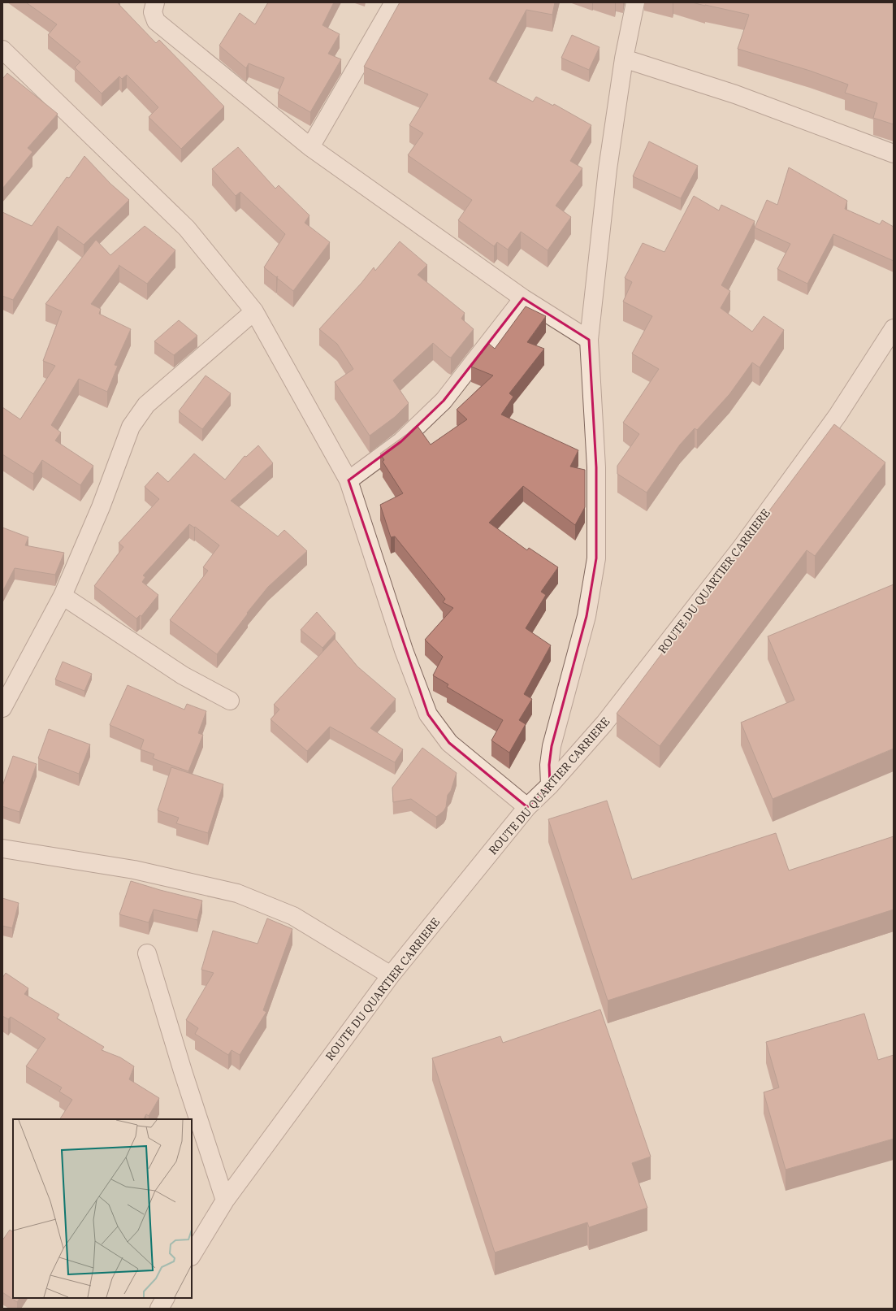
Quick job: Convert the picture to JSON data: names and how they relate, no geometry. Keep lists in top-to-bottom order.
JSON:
{
  "streets": {
    "street": ["ROUTE DU QUARTIER CARRIERE"]
  }
}
